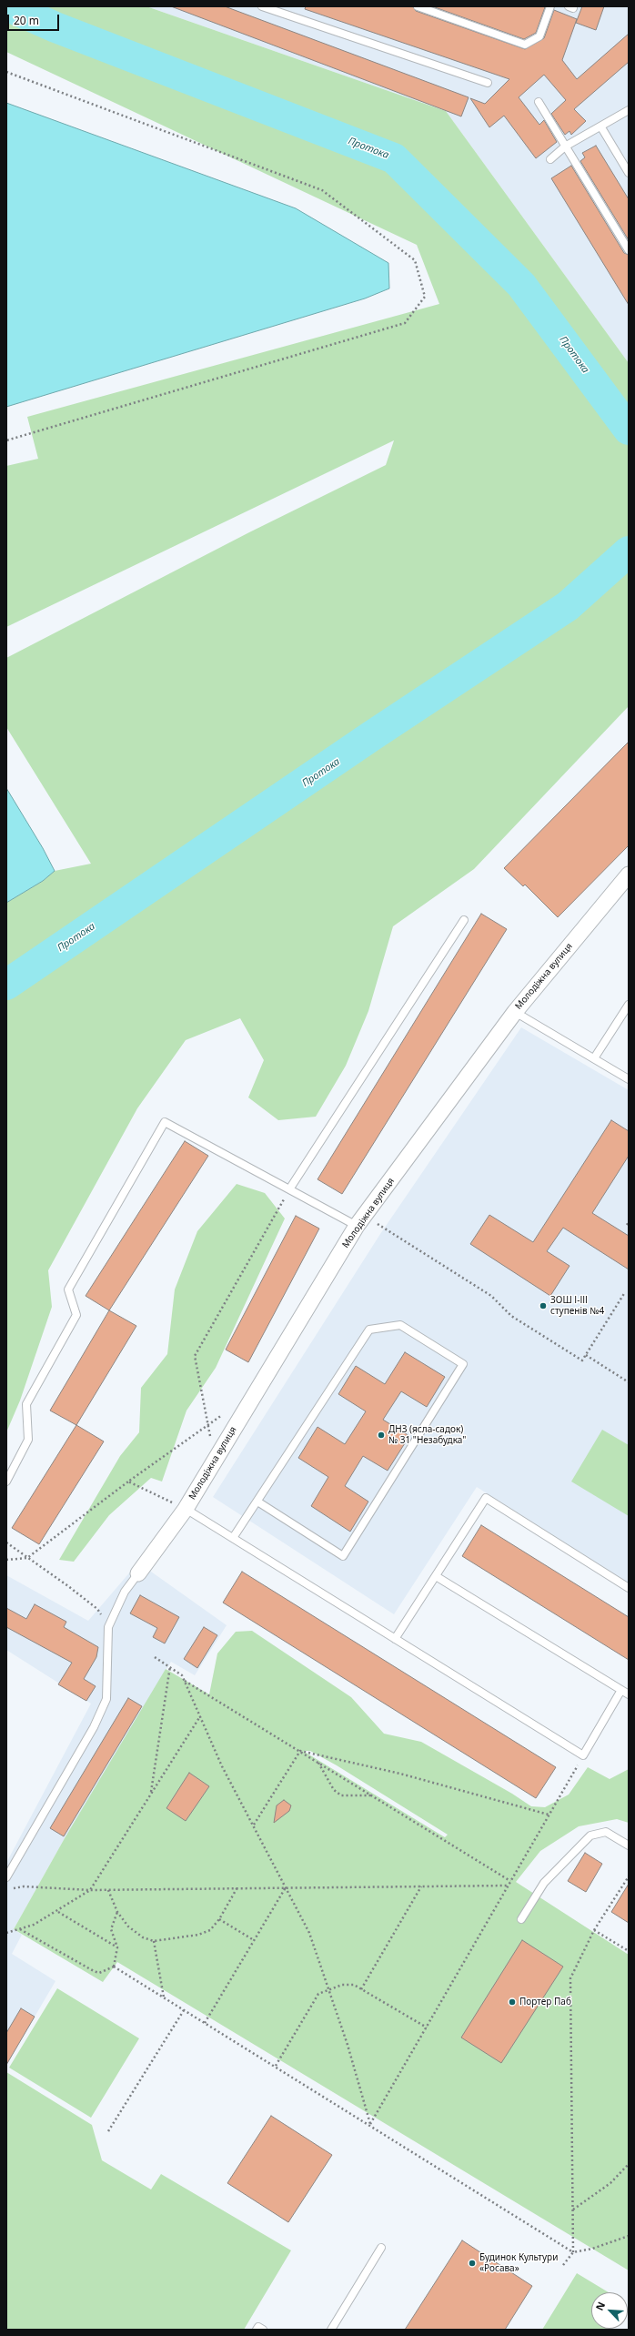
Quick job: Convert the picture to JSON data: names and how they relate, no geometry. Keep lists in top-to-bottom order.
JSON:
{
  "streets": {
    "street": ["Молодіжна вулиця"]
  },
  "water": ["Протока"],
  "places": [
    "ЗОШ І-ІІІ ступенів №4",
    "ДНЗ (ясла-садок) № 31 \"Незабудка\"",
    "Портер Паб",
    "Будинок Культури «Росава»"
  ],
  "scale_bar": "20 m",
  "north": "top left"
}
